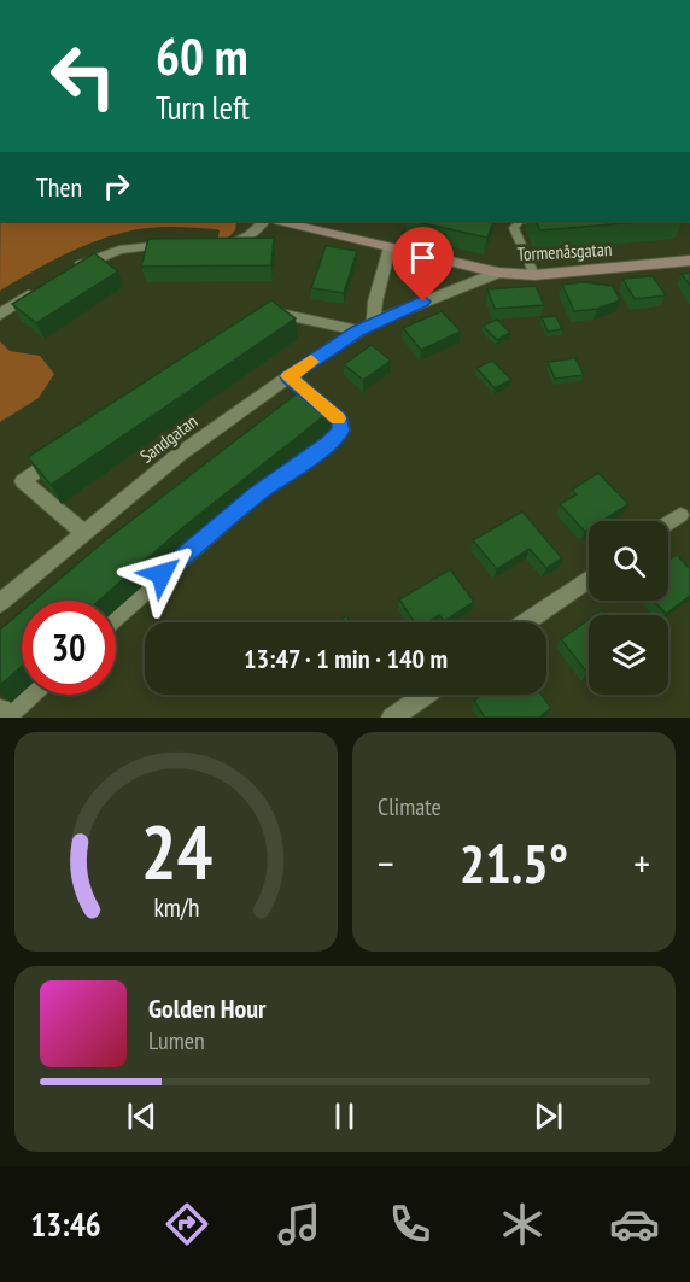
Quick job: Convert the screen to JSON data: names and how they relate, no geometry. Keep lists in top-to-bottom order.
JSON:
{
  "streets": {
    "street": ["Tormenåsgatan", "Sandgatan"]
  },
  "crossings": [
    ["Tormenåsgatan", "Sandgatan"]
  ],
  "page": {
    "turn": ["60 m", "Turn left"],
    "then": "Then",
    "limit": "30",
    "trip": "13:47 · 1 min · 140 m",
    "tile": "Climate",
    "heat": ["−", "21.5°", "+"],
    "song": ["Golden Hour", "Lumen"],
    "tabs": "13:46",
    "gauge": ["24", "km/h"]
  }
}
